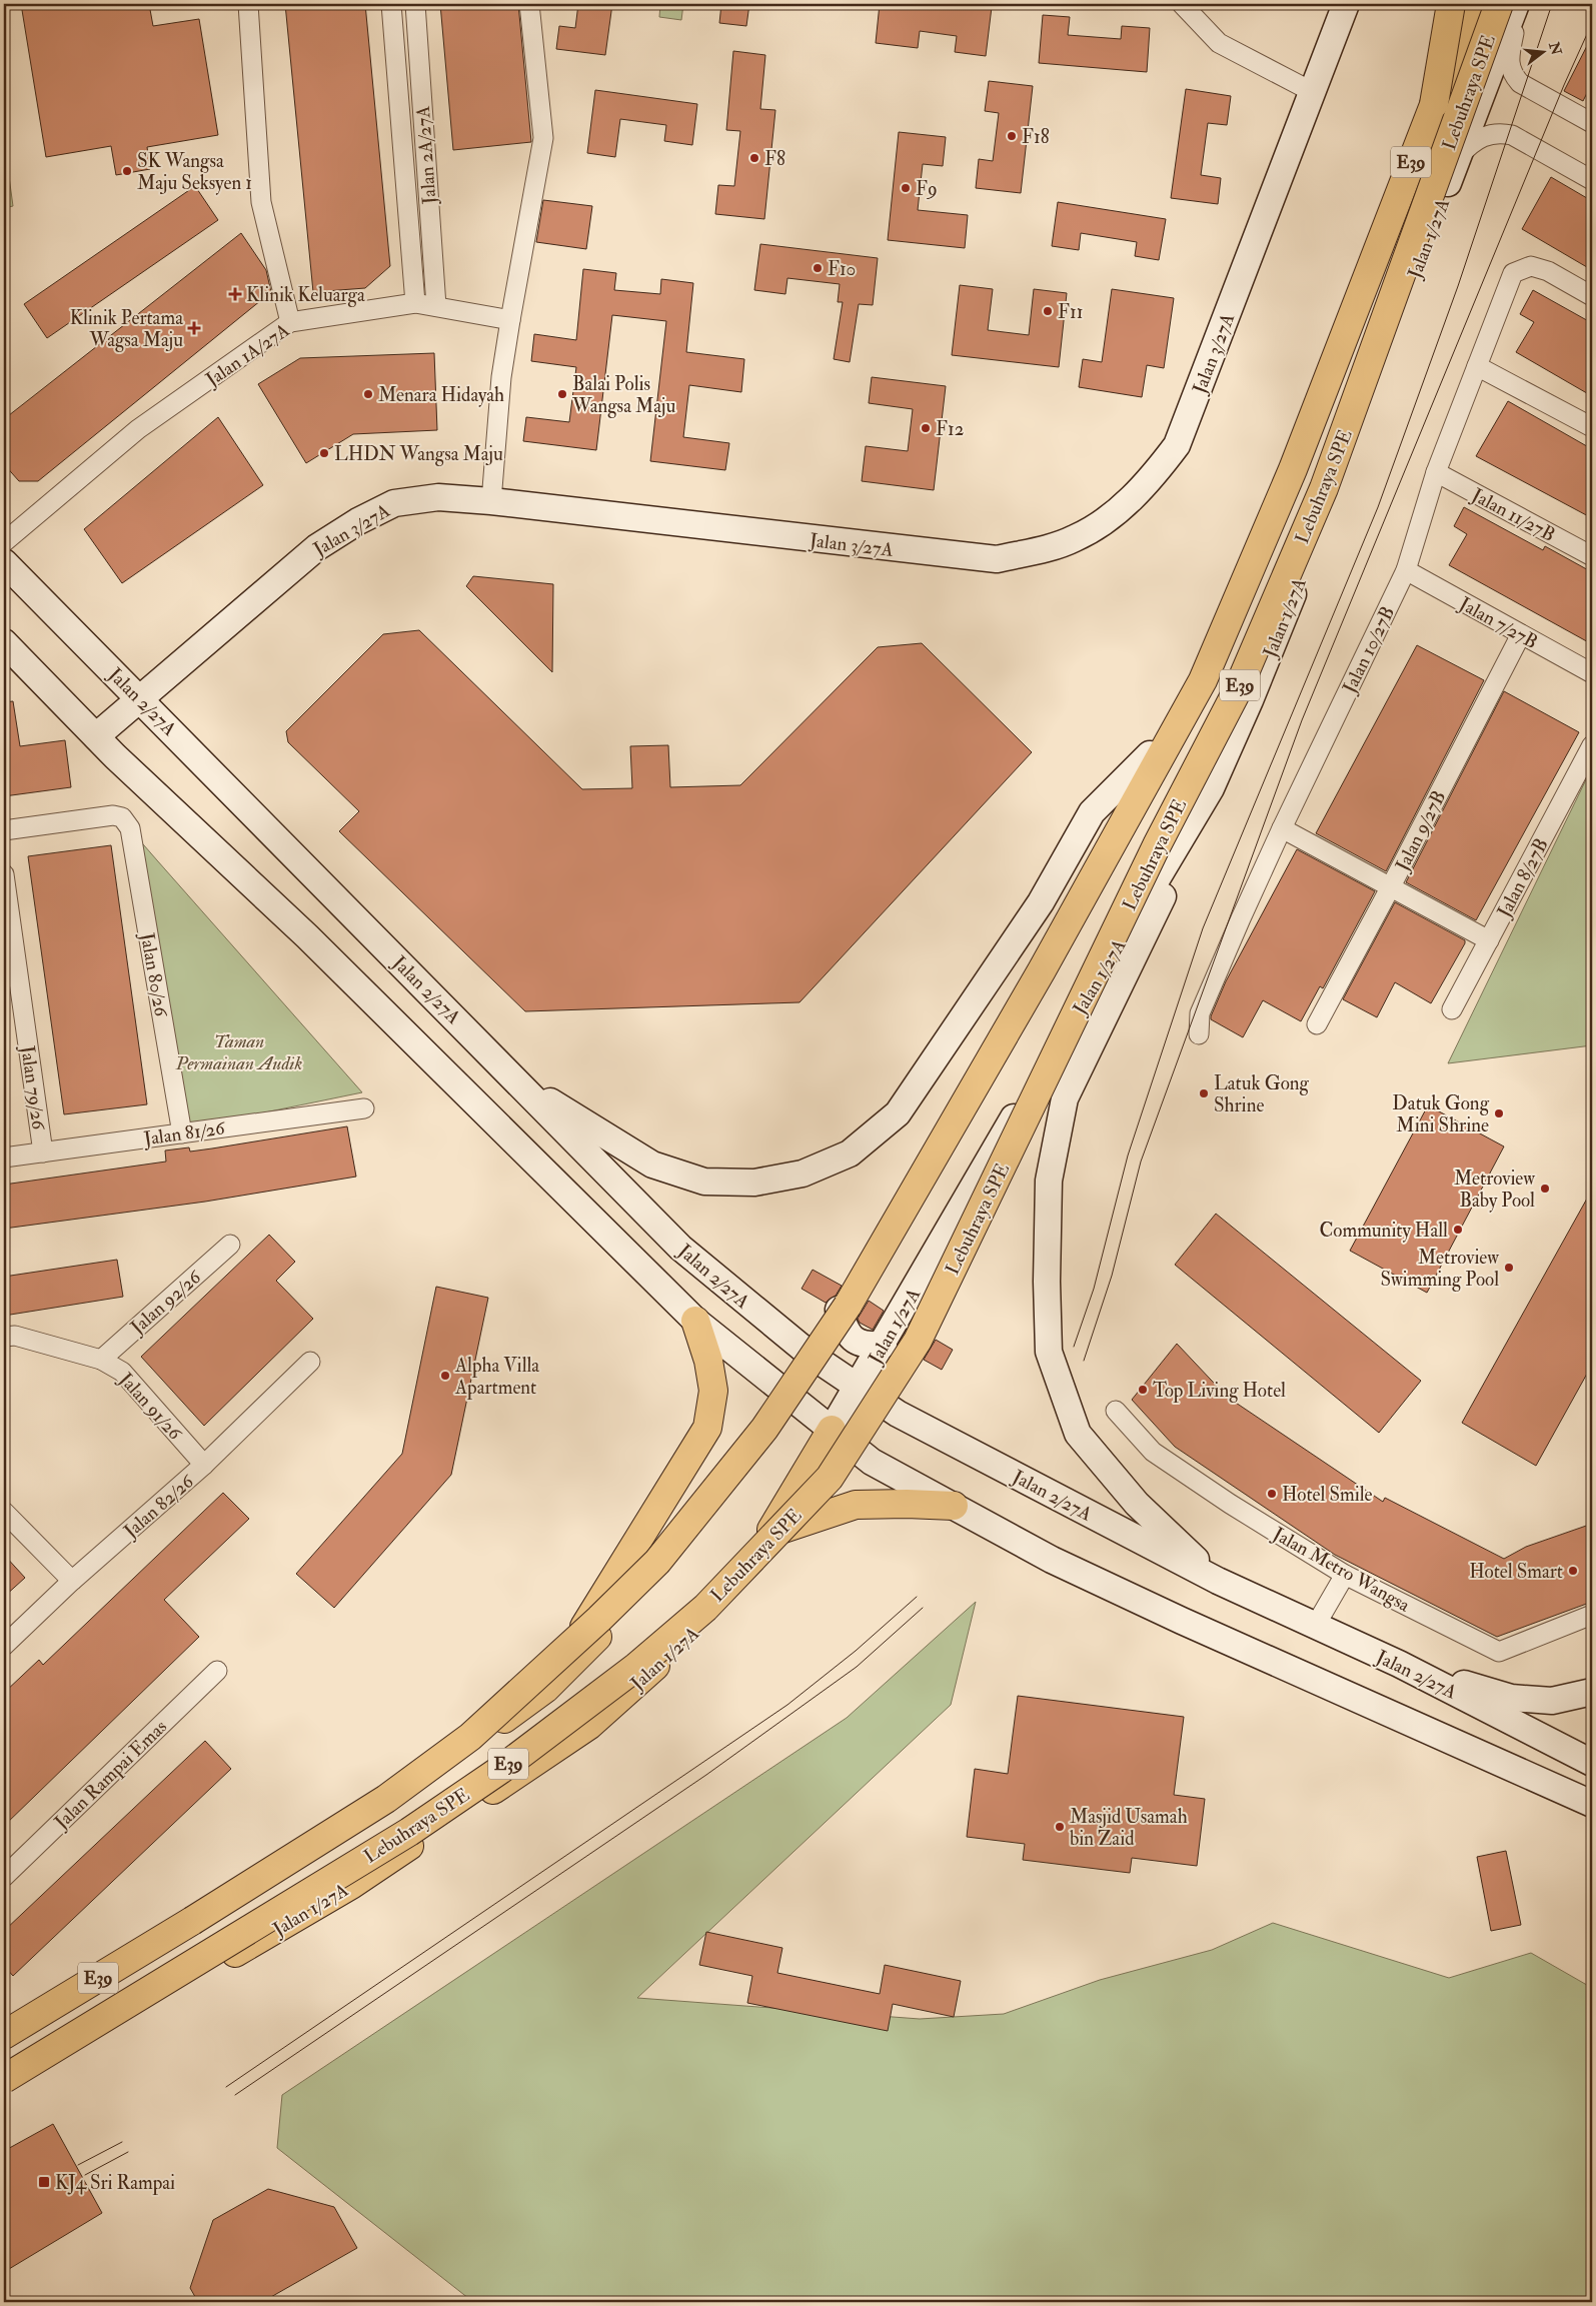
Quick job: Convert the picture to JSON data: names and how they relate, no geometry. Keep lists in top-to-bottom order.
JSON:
{
  "streets": {
    "main road": [
      "Lebuhraya SPE",
      "E39",
      "Jalan 1/27A",
      "Jalan 3/27A",
      "Jalan 2/27A"
    ],
    "street": [
      "Jalan 2A/27A",
      "Jalan 1A/27A",
      "Jalan 11/27B",
      "Jalan 7/27B",
      "Jalan 10/27B",
      "Jalan 9/27B",
      "Jalan 8/27B",
      "Jalan 80/26",
      "Jalan 79/26",
      "Jalan 81/26",
      "Jalan 92/26",
      "Jalan 91/26",
      "Jalan 82/26",
      "Jalan Metro Wangsa",
      "Jalan Rampai Emas"
    ]
  },
  "crossings": [
    ["Jalan 2A/27A", "Jalan 1A/27A"],
    ["Jalan 1/27A", "Jalan 2/27A"],
    ["Jalan 3/27A", "Jalan 2/27A"],
    ["Jalan 11/27B", "Jalan 10/27B"],
    ["Jalan 7/27B", "Jalan 10/27B"],
    ["Jalan 7/27B", "Jalan 9/27B"],
    ["Jalan 80/26", "Jalan 81/26"],
    ["Jalan 79/26", "Jalan 81/26"],
    ["Jalan 92/26", "Jalan 91/26"],
    ["Jalan 91/26", "Jalan 82/26"]
  ],
  "parks": ["Taman Permainan Audik"],
  "places": {
    "other": [
      "F18",
      "F8",
      "SK Wangsa Maju Seksyen 1",
      "F9",
      "F10",
      "F11",
      "Menara Hidayah",
      "Balai Polis Wangsa Maju",
      "F12",
      "LHDN Wangsa Maju",
      "Latuk Gong Shrine",
      "Datuk Gong Mini Shrine",
      "Metroview Baby Pool",
      "Community Hall",
      "Metroview Swimming Pool",
      "Alpha Villa Apartment",
      "Top Living Hotel",
      "Hotel Smile",
      "Hotel Smart",
      "Masjid Usamah bin Zaid"
    ],
    "health": ["Klinik Keluarga", "Klinik Pertama Wagsa Maju"],
    "transit": ["KJ4 Sri Rampai"]
  },
  "north": "right"
}
